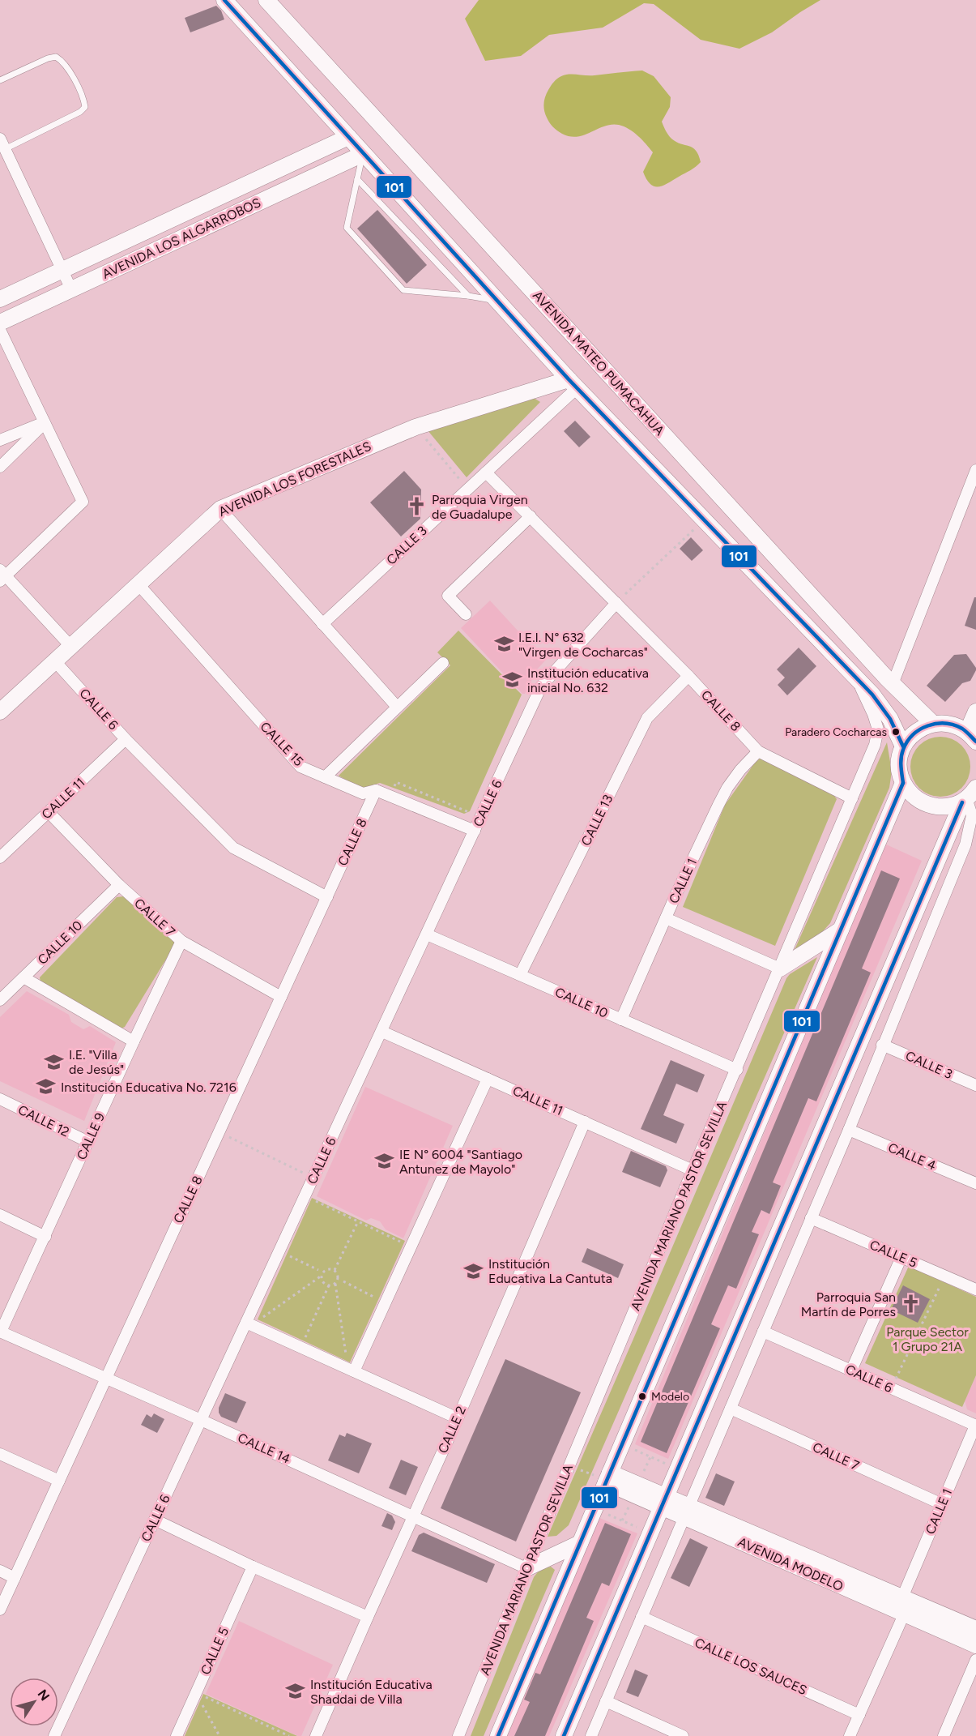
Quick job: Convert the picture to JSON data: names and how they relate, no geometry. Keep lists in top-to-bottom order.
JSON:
{
  "streets": {
    "main road": [
      "AVENIDA LOS ALGARROBOS",
      "AVENIDA MATEO PUMACAHUA",
      "AVENIDA LOS FORESTALES",
      "AVENIDA MODELO"
    ],
    "street": [
      "CALLE 3",
      "CALLE 6",
      "CALLE 8",
      "CALLE 15",
      "CALLE 11",
      "CALLE 13",
      "CALLE 1",
      "CALLE 7",
      "CALLE 10",
      "CALLE 12",
      "CALLE 9",
      "CALLE 4",
      "AVENIDA MARIANO PASTOR SEVILLA",
      "CALLE 5",
      "CALLE 2",
      "CALLE 14",
      "CALLE LOS SAUCES"
    ]
  },
  "crossings": [
    ["AVENIDA LOS FORESTALES", "CALLE 3"],
    ["AVENIDA LOS FORESTALES", "CALLE 6"],
    ["AVENIDA LOS FORESTALES", "CALLE 15"],
    ["CALLE 3", "CALLE 8"],
    ["CALLE 6", "CALLE 8"],
    ["CALLE 6", "CALLE 15"],
    ["CALLE 6", "CALLE 11"],
    ["CALLE 6", "CALLE 1"],
    ["CALLE 6", "CALLE 10"],
    ["CALLE 6", "CALLE 14"],
    ["CALLE 8", "CALLE 15"],
    ["CALLE 8", "CALLE 13"],
    ["CALLE 8", "CALLE 1"],
    ["CALLE 8", "CALLE 7"],
    ["CALLE 8", "AVENIDA MARIANO PASTOR SEVILLA"],
    ["CALLE 8", "CALLE 14"],
    ["CALLE 11", "CALLE 7"],
    ["CALLE 11", "AVENIDA MARIANO PASTOR SEVILLA"],
    ["CALLE 11", "CALLE 2"],
    ["CALLE 13", "CALLE 10"],
    ["CALLE 1", "CALLE 7"],
    ["CALLE 1", "CALLE 10"],
    ["CALLE 1", "AVENIDA MODELO"],
    ["CALLE 7", "CALLE 10"],
    ["CALLE 7", "CALLE 9"],
    ["CALLE 10", "AVENIDA MARIANO PASTOR SEVILLA"],
    ["CALLE 12", "CALLE 9"],
    ["CALLE 9", "CALLE 14"],
    ["AVENIDA MARIANO PASTOR SEVILLA", "CALLE 14"],
    ["CALLE 2", "CALLE 14"]
  ],
  "parks": ["Parque Sector 1 Grupo 21A"],
  "places": {
    "church": ["Parroquia Virgen de Guadalupe", "Parroquia San Martín de Porres"],
    "school or university": [
      "I.E.I. N° 632 \"Virgen de Cocharcas\"",
      "Institución educativa inicial No. 632",
      "I.E. \"Villa de Jesús\"",
      "Institución Educativa No. 7216",
      "IE N° 6004 \"Santiago Antunez de Mayolo\"",
      "Institución Educativa La Cantuta",
      "Institución Educativa Shaddai de Villa"
    ],
    "other": ["Paradero Cocharcas", "Modelo"]
  },
  "lines": ["transit line 101"],
  "north": "top right"
}
